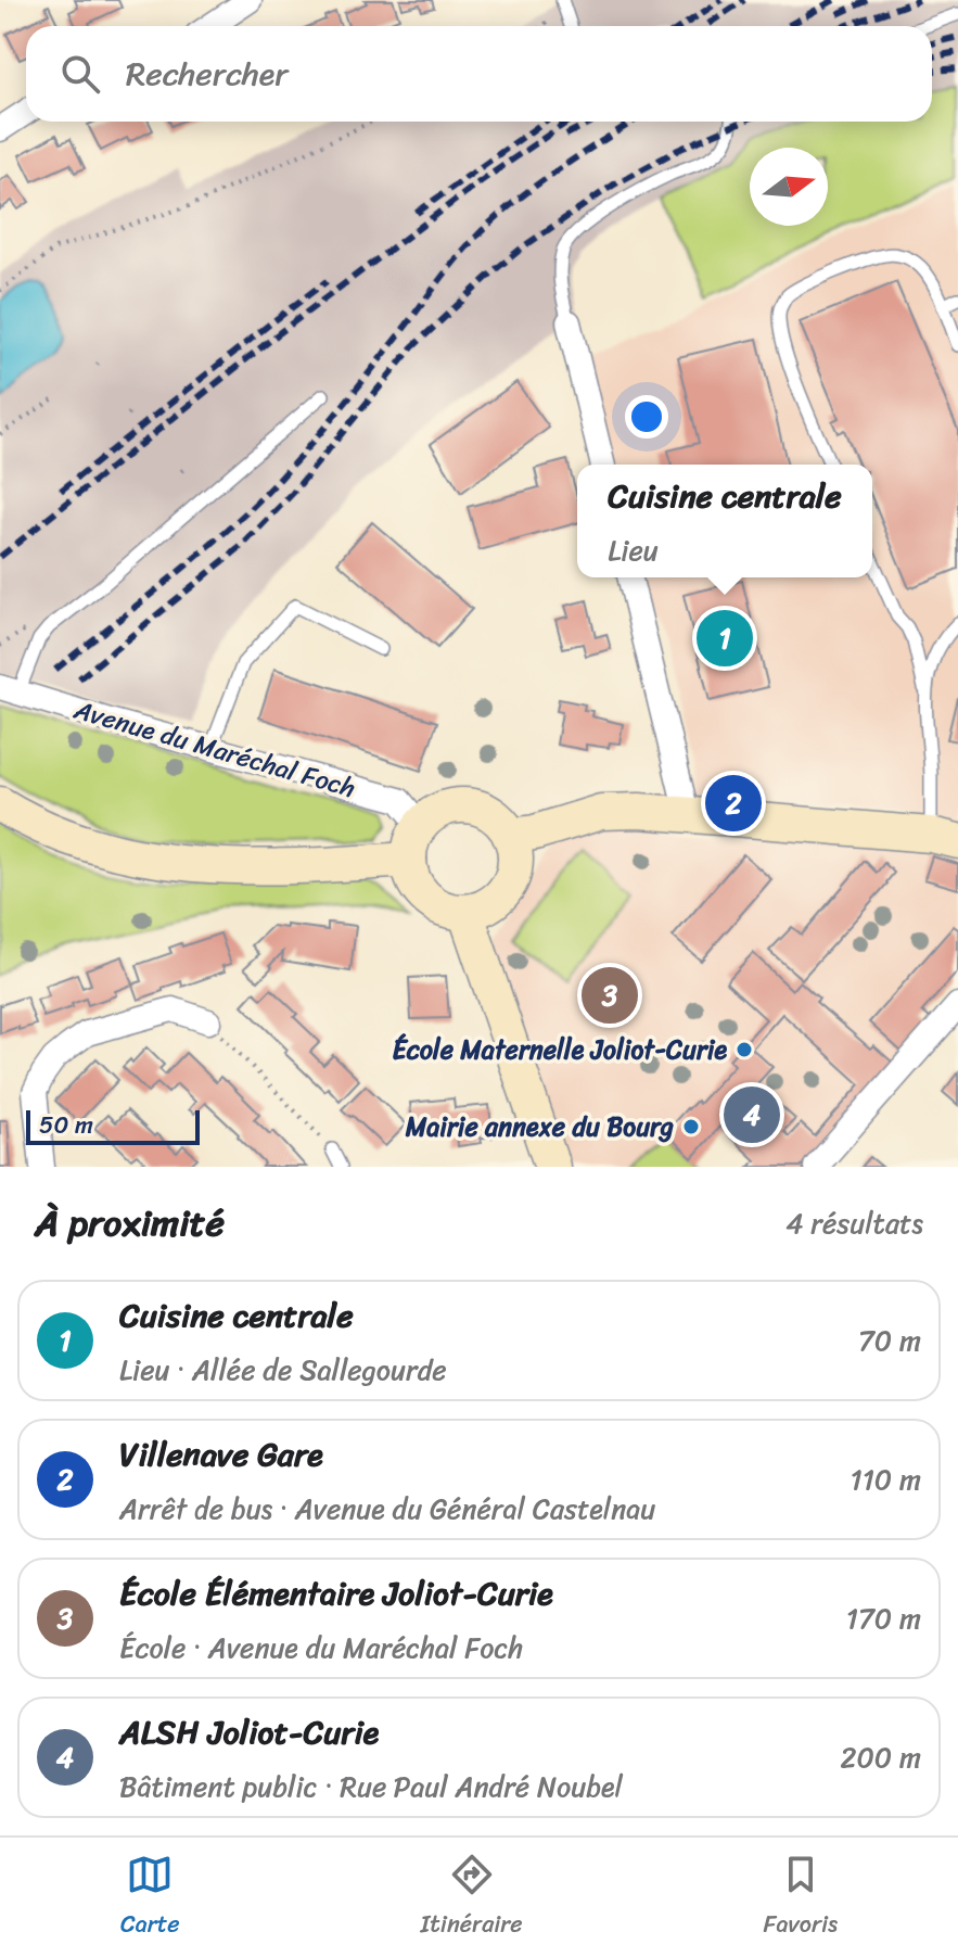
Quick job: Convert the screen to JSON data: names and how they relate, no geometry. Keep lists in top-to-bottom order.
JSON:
{
  "streets": {
    "street": ["Avenue du Maréchal Foch"]
  },
  "places": ["École Maternelle Joliot-Curie", "Mairie annexe du Bourg"],
  "scale_bar": "50 m",
  "north": "right",
  "page": {
    "search": "Rechercher",
    "popup": ["Cuisine centrale", "Lieu"],
    "pins": [
      "1",
      "2",
      "3",
      "4"
    ],
    "scale": "50 m",
    "heading": ["À proximité", "4 résultats"],
    "list": [
      {
        "mark": "1",
        "name": "Cuisine centrale",
        "note": "Lieu · Allée de Sallegourde",
        "value": "70 m"
      },
      {
        "mark": "2",
        "name": "Villenave Gare",
        "note": "Arrêt de bus · Avenue du Général Castelnau",
        "value": "110 m"
      },
      {
        "mark": "3",
        "name": "École Élémentaire Joliot-Curie",
        "note": "École · Avenue du Maréchal Foch",
        "value": "170 m"
      },
      {
        "mark": "4",
        "name": "ALSH Joliot-Curie",
        "note": "Bâtiment public · Rue Paul André Noubel",
        "value": "200 m"
      }
    ],
    "nav": ["Carte", "Itinéraire", "Favoris"]
  }
}
